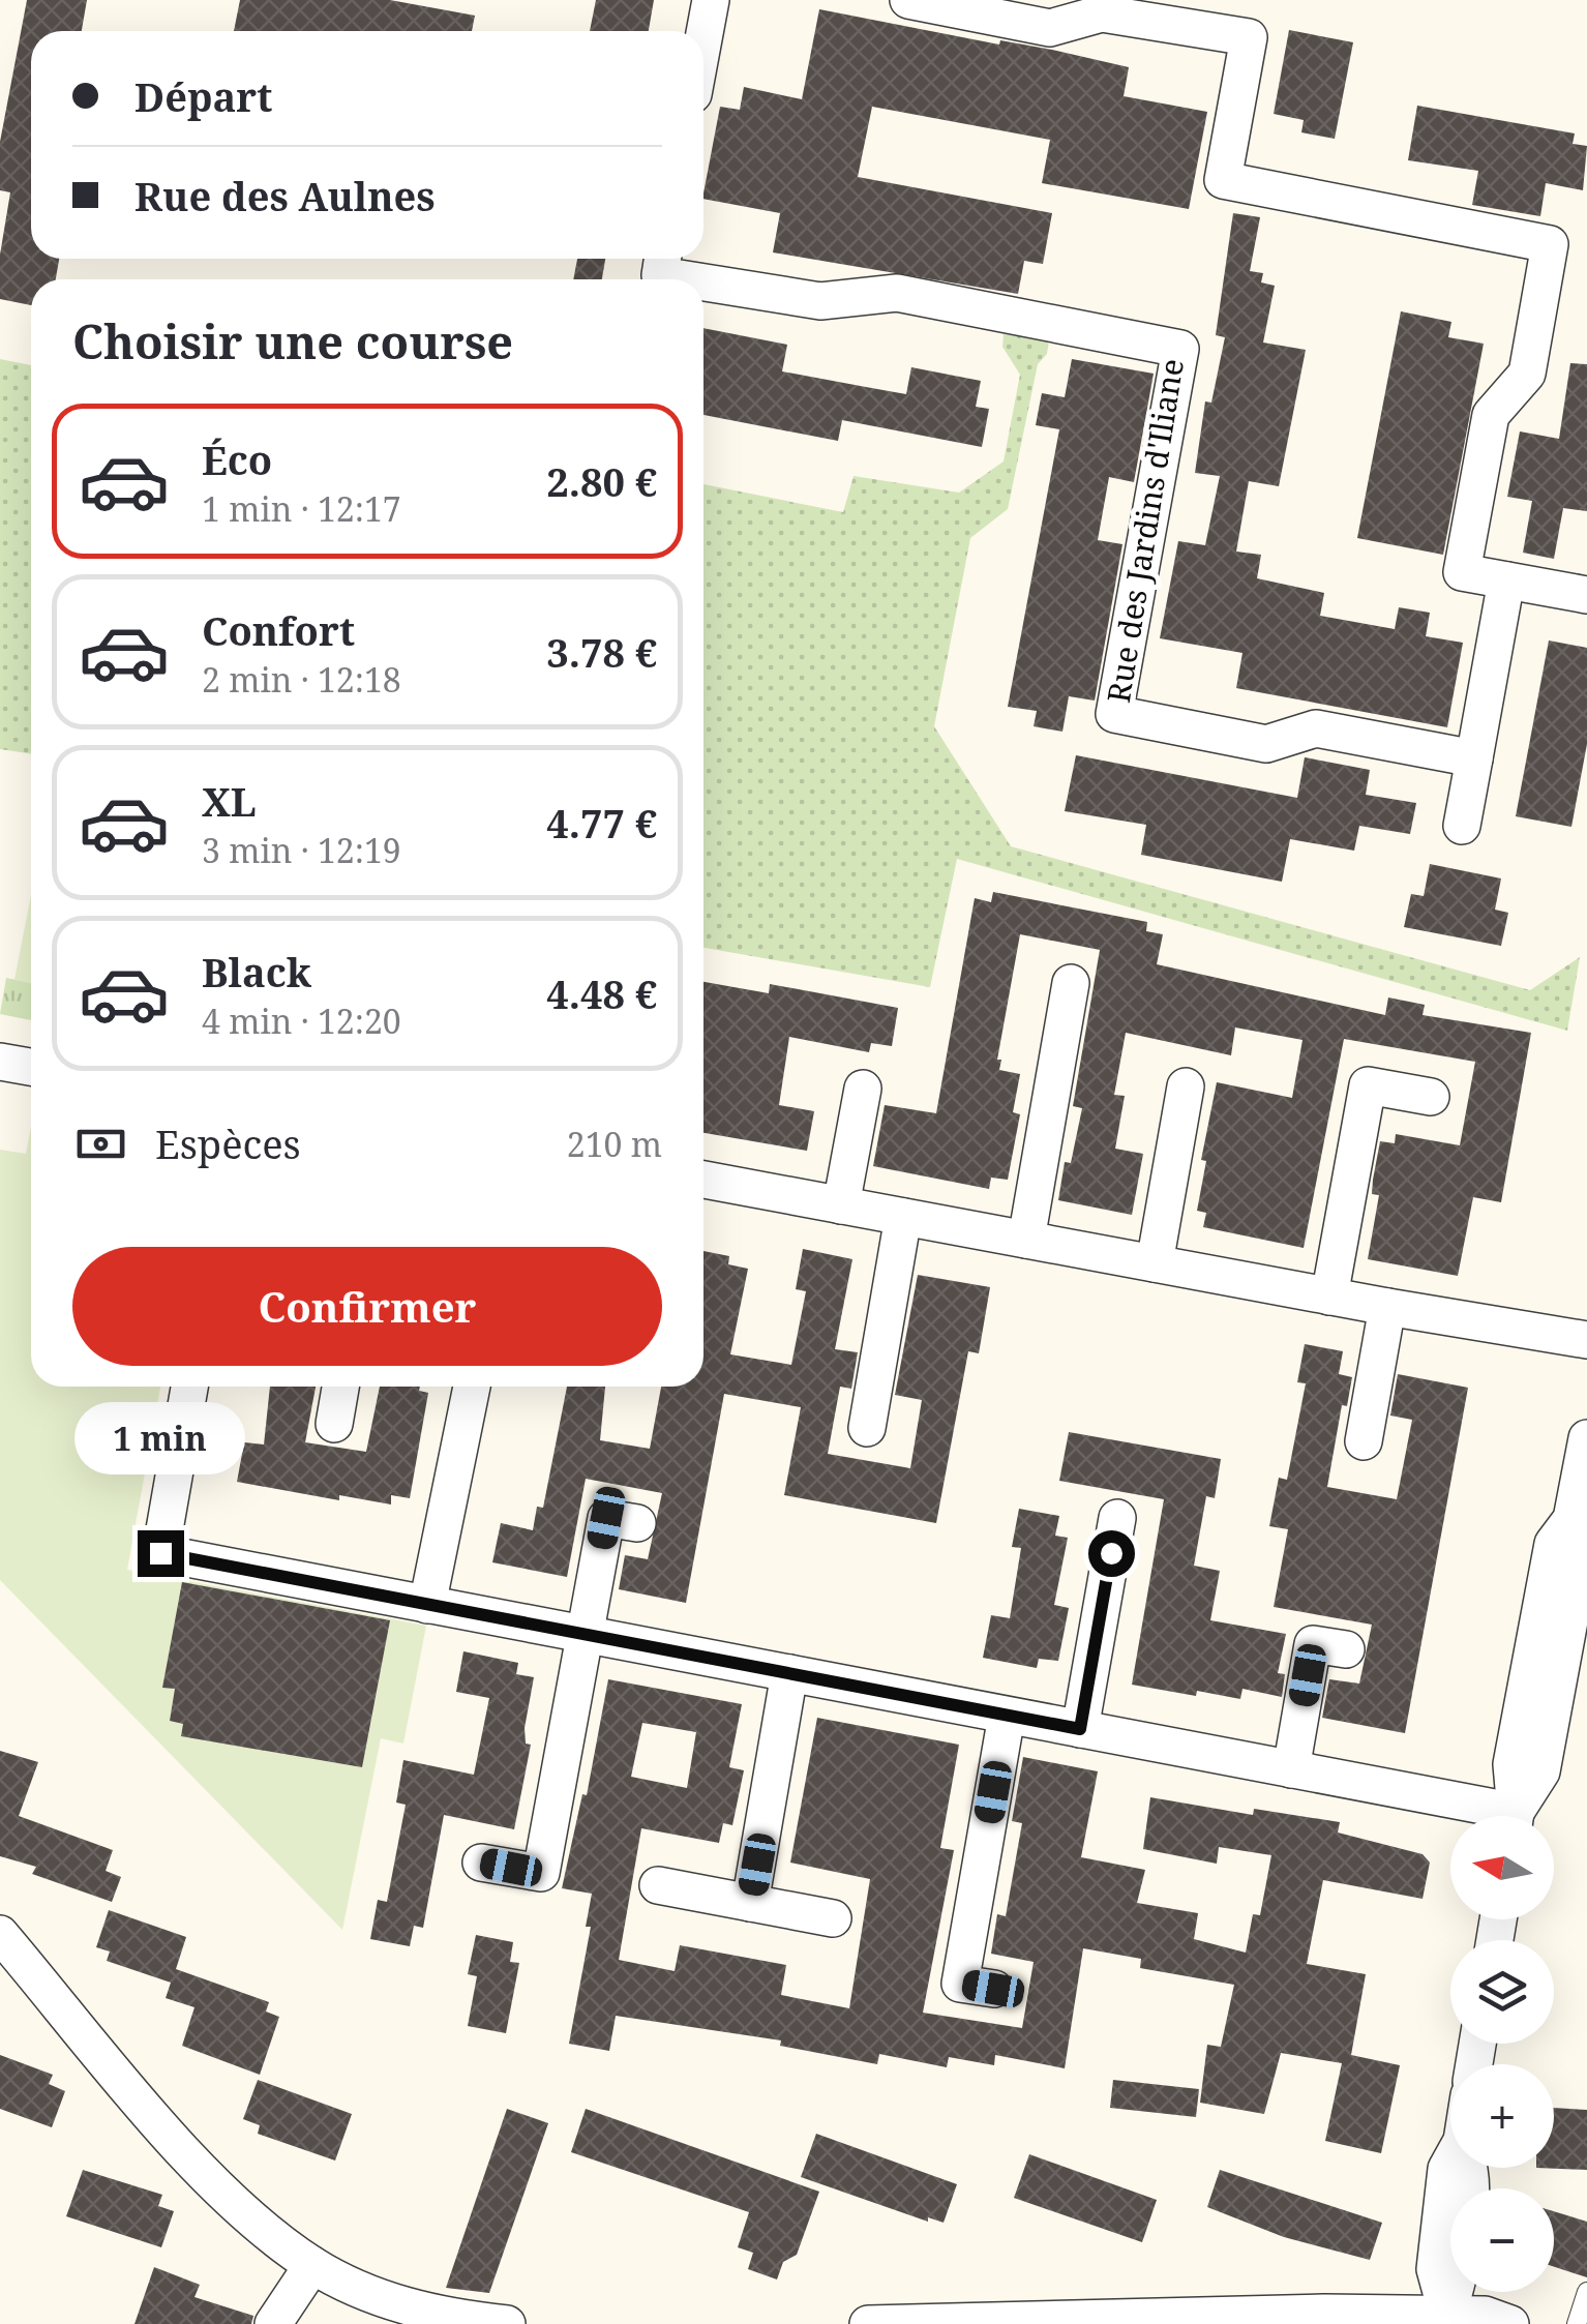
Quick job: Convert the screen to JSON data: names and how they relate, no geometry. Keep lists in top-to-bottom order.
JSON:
{
  "streets": {
    "street": ["Rue des Jardins d'Iliane"]
  },
  "north": "left",
  "page": {
    "banner": ["Départ", "Rue des Aulnes"],
    "heading": "Choisir une course",
    "list": [
      {
        "name": "Éco",
        "note": "1 min · 12:17",
        "value": "2.80 €"
      },
      {
        "name": "Confort",
        "note": "2 min · 12:18",
        "value": "3.78 €"
      },
      {
        "name": "XL",
        "note": "3 min · 12:19",
        "value": "4.77 €"
      },
      {
        "name": "Black",
        "note": "4 min · 12:20",
        "value": "4.48 €"
      }
    ],
    "pay": ["Espèces", "210 m"],
    "buttons": "Confirmer",
    "bubble": "1 min",
    "map_buttons": ["+", "−"]
  }
}
